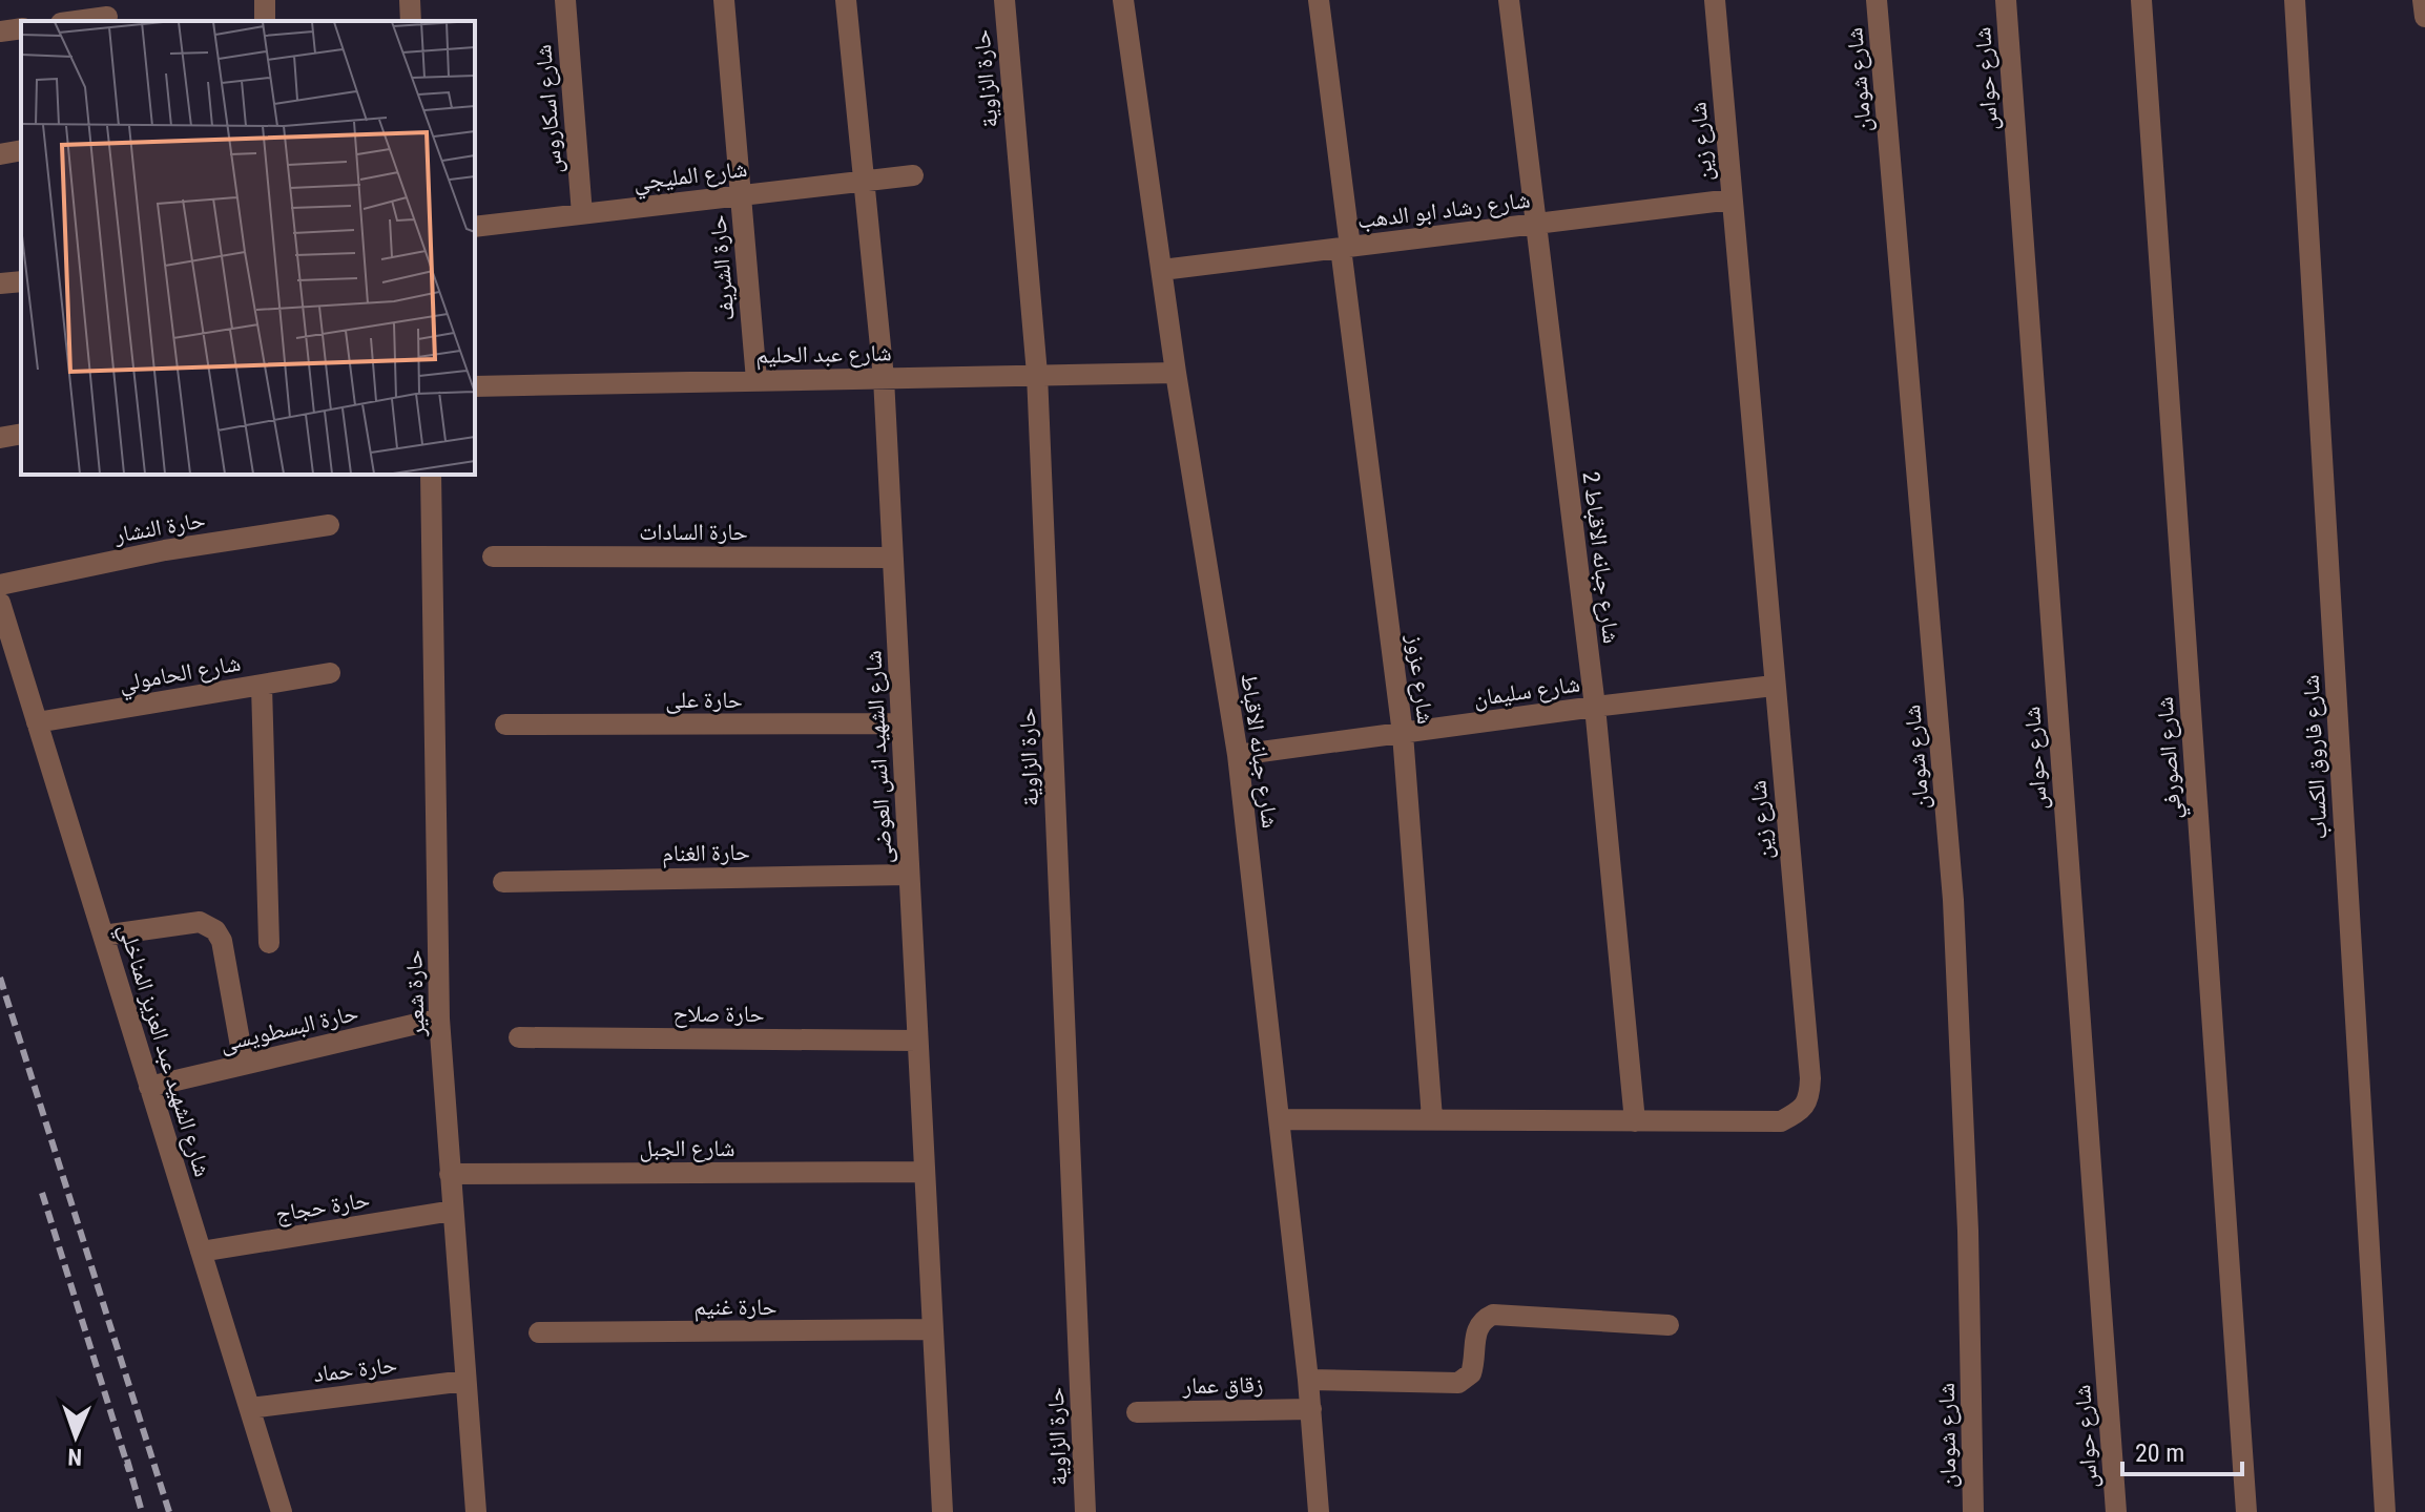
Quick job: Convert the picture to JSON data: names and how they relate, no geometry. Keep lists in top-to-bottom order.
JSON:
{
  "streets": {
    "street": [
      "حارة الزاوية",
      "شارع حواس",
      "شارع شومان",
      "شارع اسكاروس",
      "شارع زين",
      "شارع المليجي",
      "شارع رشاد ابو الدهب",
      "حارة الشريف",
      "شارع عبد الحليم",
      "حارة النشار",
      "حارة السادات",
      "شارع جبانه الاقباط 2",
      "شارع الحامولي",
      "شارع عزوز",
      "شارع سليمان",
      "حارة على",
      "شارع جبانه الاقباط",
      "شارع الشهيد انس العوضى",
      "شارع فاروق الكساب",
      "شارع الصورفي",
      "حارة الغنام",
      "حارة شعير",
      "حارة صلاح",
      "حارة البسطويسى",
      "شارع الشهيد عبد العزيز المناخلي",
      "شارع الجبل",
      "حارة حجاج",
      "حارة غنيم",
      "حارة حماد",
      "زقاق عمار"
    ]
  },
  "crossings": [
    ["حارة الزاوية", "شارع عبد الحليم"],
    ["شارع اسكاروس", "شارع المليجي"],
    ["شارع زين", "شارع رشاد ابو الدهب"],
    ["شارع زين", "شارع جبانه الاقباط 2"],
    ["شارع زين", "شارع عزوز"],
    ["شارع زين", "شارع سليمان"],
    ["شارع زين", "شارع جبانه الاقباط"],
    ["شارع المليجي", "حارة الشريف"],
    ["شارع المليجي", "شارع الشهيد انس العوضى"],
    ["شارع رشاد ابو الدهب", "شارع جبانه الاقباط 2"],
    ["شارع رشاد ابو الدهب", "شارع عزوز"],
    ["شارع رشاد ابو الدهب", "شارع جبانه الاقباط"],
    ["حارة الشريف", "شارع عبد الحليم"],
    ["شارع عبد الحليم", "شارع جبانه الاقباط"],
    ["شارع عبد الحليم", "شارع الشهيد انس العوضى"],
    ["حارة السادات", "شارع الشهيد انس العوضى"],
    ["شارع جبانه الاقباط 2", "شارع سليمان"],
    ["شارع الحامولي", "شارع الشهيد عبد العزيز المناخلي"],
    ["شارع عزوز", "شارع سليمان"],
    ["شارع سليمان", "شارع جبانه الاقباط"],
    ["حارة على", "شارع الشهيد انس العوضى"],
    ["شارع جبانه الاقباط", "زقاق عمار"],
    ["شارع الشهيد انس العوضى", "حارة الغنام"],
    ["شارع الشهيد انس العوضى", "حارة صلاح"],
    ["شارع الشهيد انس العوضى", "شارع الجبل"],
    ["شارع الشهيد انس العوضى", "حارة غنيم"],
    ["حارة شعير", "حارة البسطويسى"],
    ["حارة شعير", "شارع الجبل"],
    ["حارة شعير", "حارة حجاج"],
    ["حارة شعير", "حارة حماد"],
    ["حارة البسطويسى", "شارع الشهيد عبد العزيز المناخلي"],
    ["شارع الشهيد عبد العزيز المناخلي", "حارة حجاج"],
    ["شارع الشهيد عبد العزيز المناخلي", "حارة حماد"]
  ],
  "scale_bar": "20 m",
  "north": "bottom"
}
